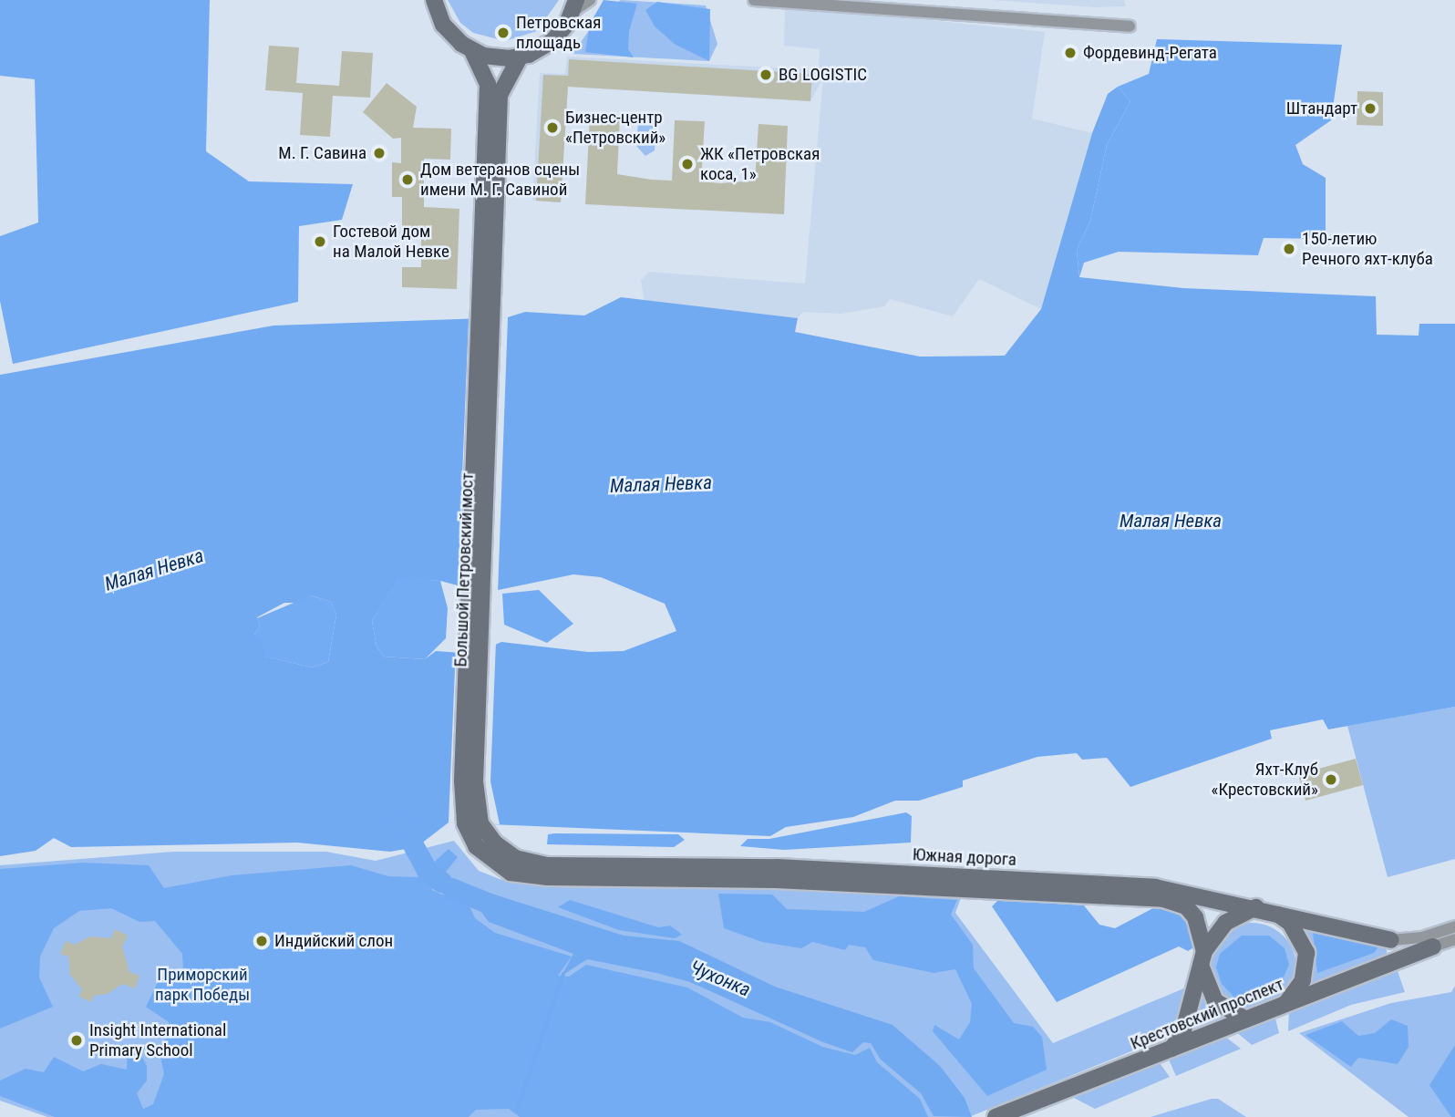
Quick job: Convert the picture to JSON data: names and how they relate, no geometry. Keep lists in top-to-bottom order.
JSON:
{
  "streets": {
    "street": ["Большой Петровский мост", "Южная дорога", "Крестовский проспект"]
  },
  "crossings": [
    ["Большой Петровский мост", "Южная дорога"],
    ["Южная дорога", "Крестовский проспект"]
  ],
  "water": ["Малая Невка", "Чухонка"],
  "parks": ["Приморский парк Победы"],
  "places": [
    "Петровская площадь",
    "Фордевинд-Регата",
    "BG LOGISTIC",
    "Штандарт",
    "Бизнес-центр «Петровский»",
    "М. Г. Савина",
    "ЖК «Петровская коса, 1»",
    "Дом ветеранов сцены имени М. Г. Савиной",
    "Гостевой дом на Малой Невке",
    "150-летию Речного яхт-клуба",
    "Яхт-Клуб «Крестовский»",
    "Индийский слон",
    "Insight International Primary School"
  ]
}
